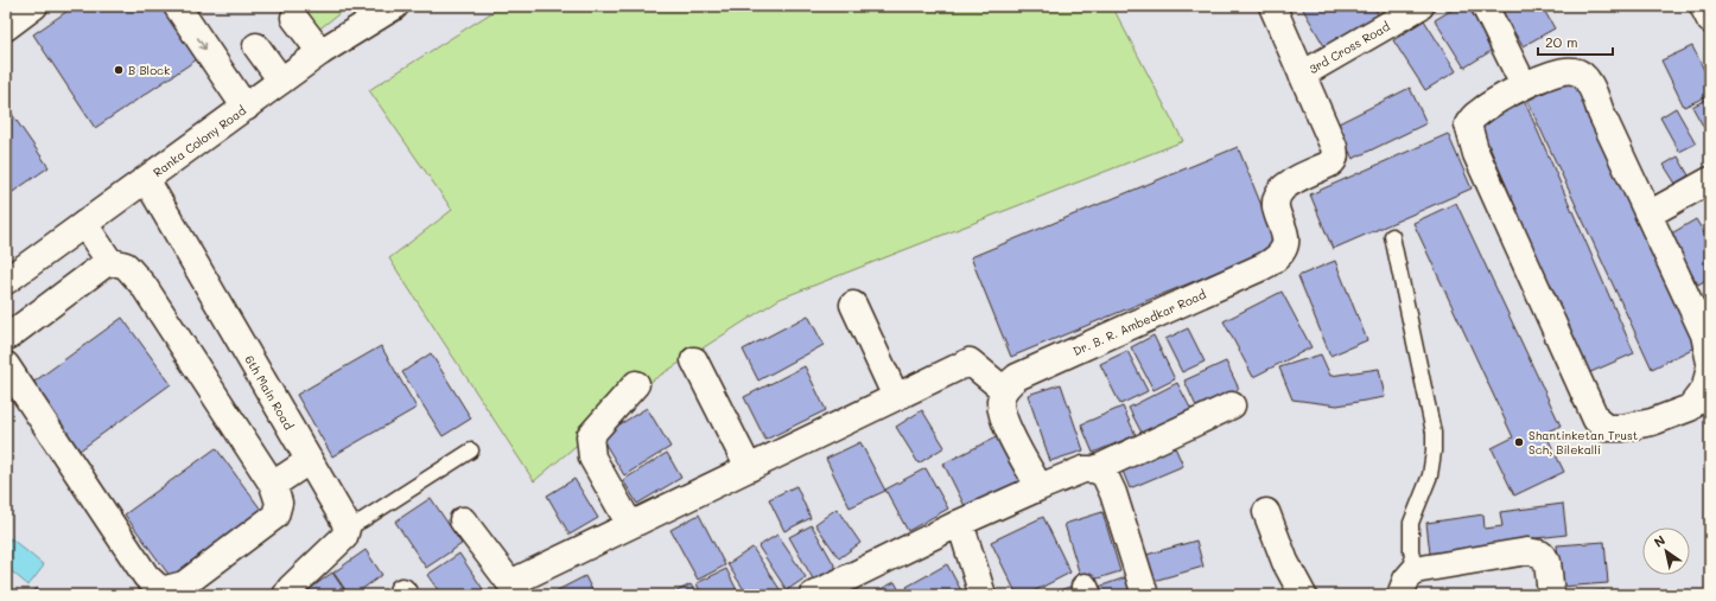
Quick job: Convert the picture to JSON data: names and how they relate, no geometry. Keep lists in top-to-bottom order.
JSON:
{
  "streets": {
    "street": [
      "3rd Cross Road",
      "Ranka Colony Road",
      "Dr. B. R. Ambedkar Road",
      "6th Main Road"
    ]
  },
  "crossings": [
    ["3rd Cross Road", "Dr. B. R. Ambedkar Road"],
    ["Ranka Colony Road", "6th Main Road"]
  ],
  "places": ["B Block", "Shantinketan Trust Sch, Bilekalli"],
  "scale_bar": "20 m",
  "north": "top left"
}
